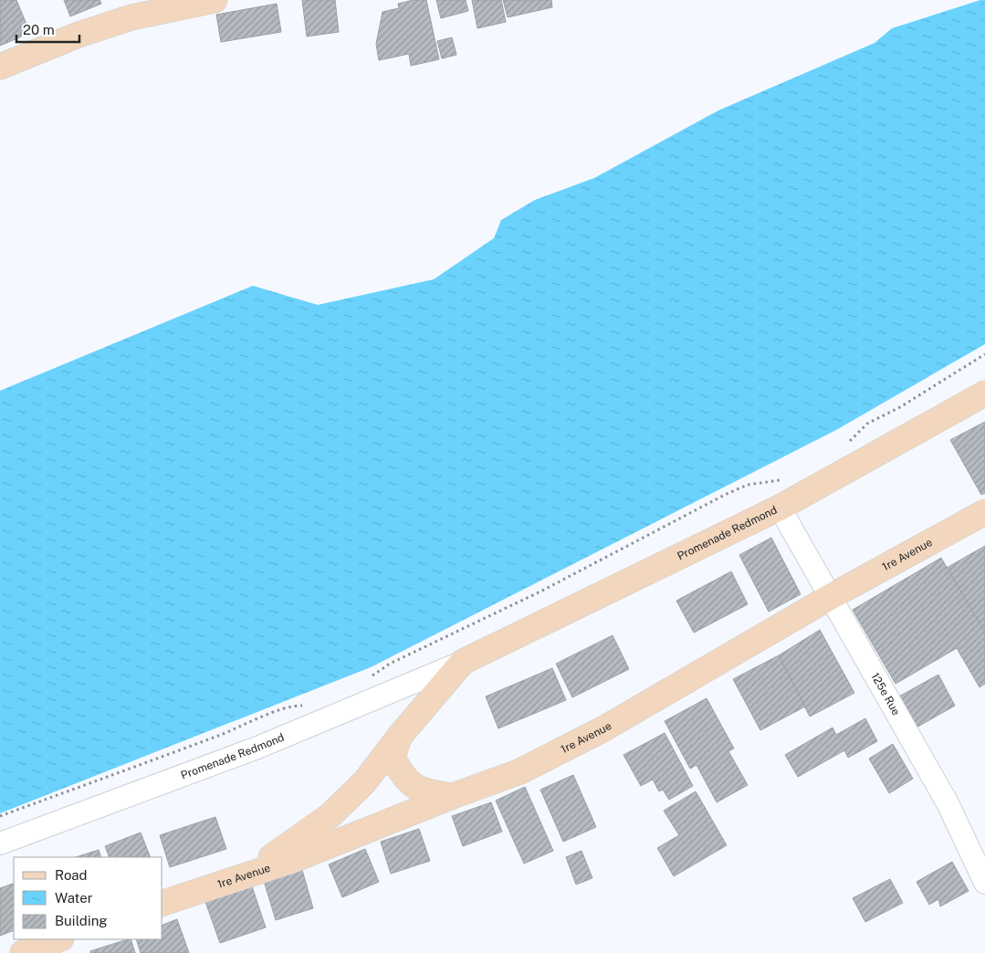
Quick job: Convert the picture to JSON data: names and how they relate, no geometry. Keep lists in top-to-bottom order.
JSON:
{
  "streets": {
    "street": ["Promenade Redmond", "1re Avenue", "125e Rue"]
  },
  "crossings": [
    ["Promenade Redmond", "1re Avenue"],
    ["Promenade Redmond", "125e Rue"],
    ["1re Avenue", "125e Rue"]
  ],
  "legend": ["Road", "Water", "Building"],
  "scale_bar": "20 m"
}
